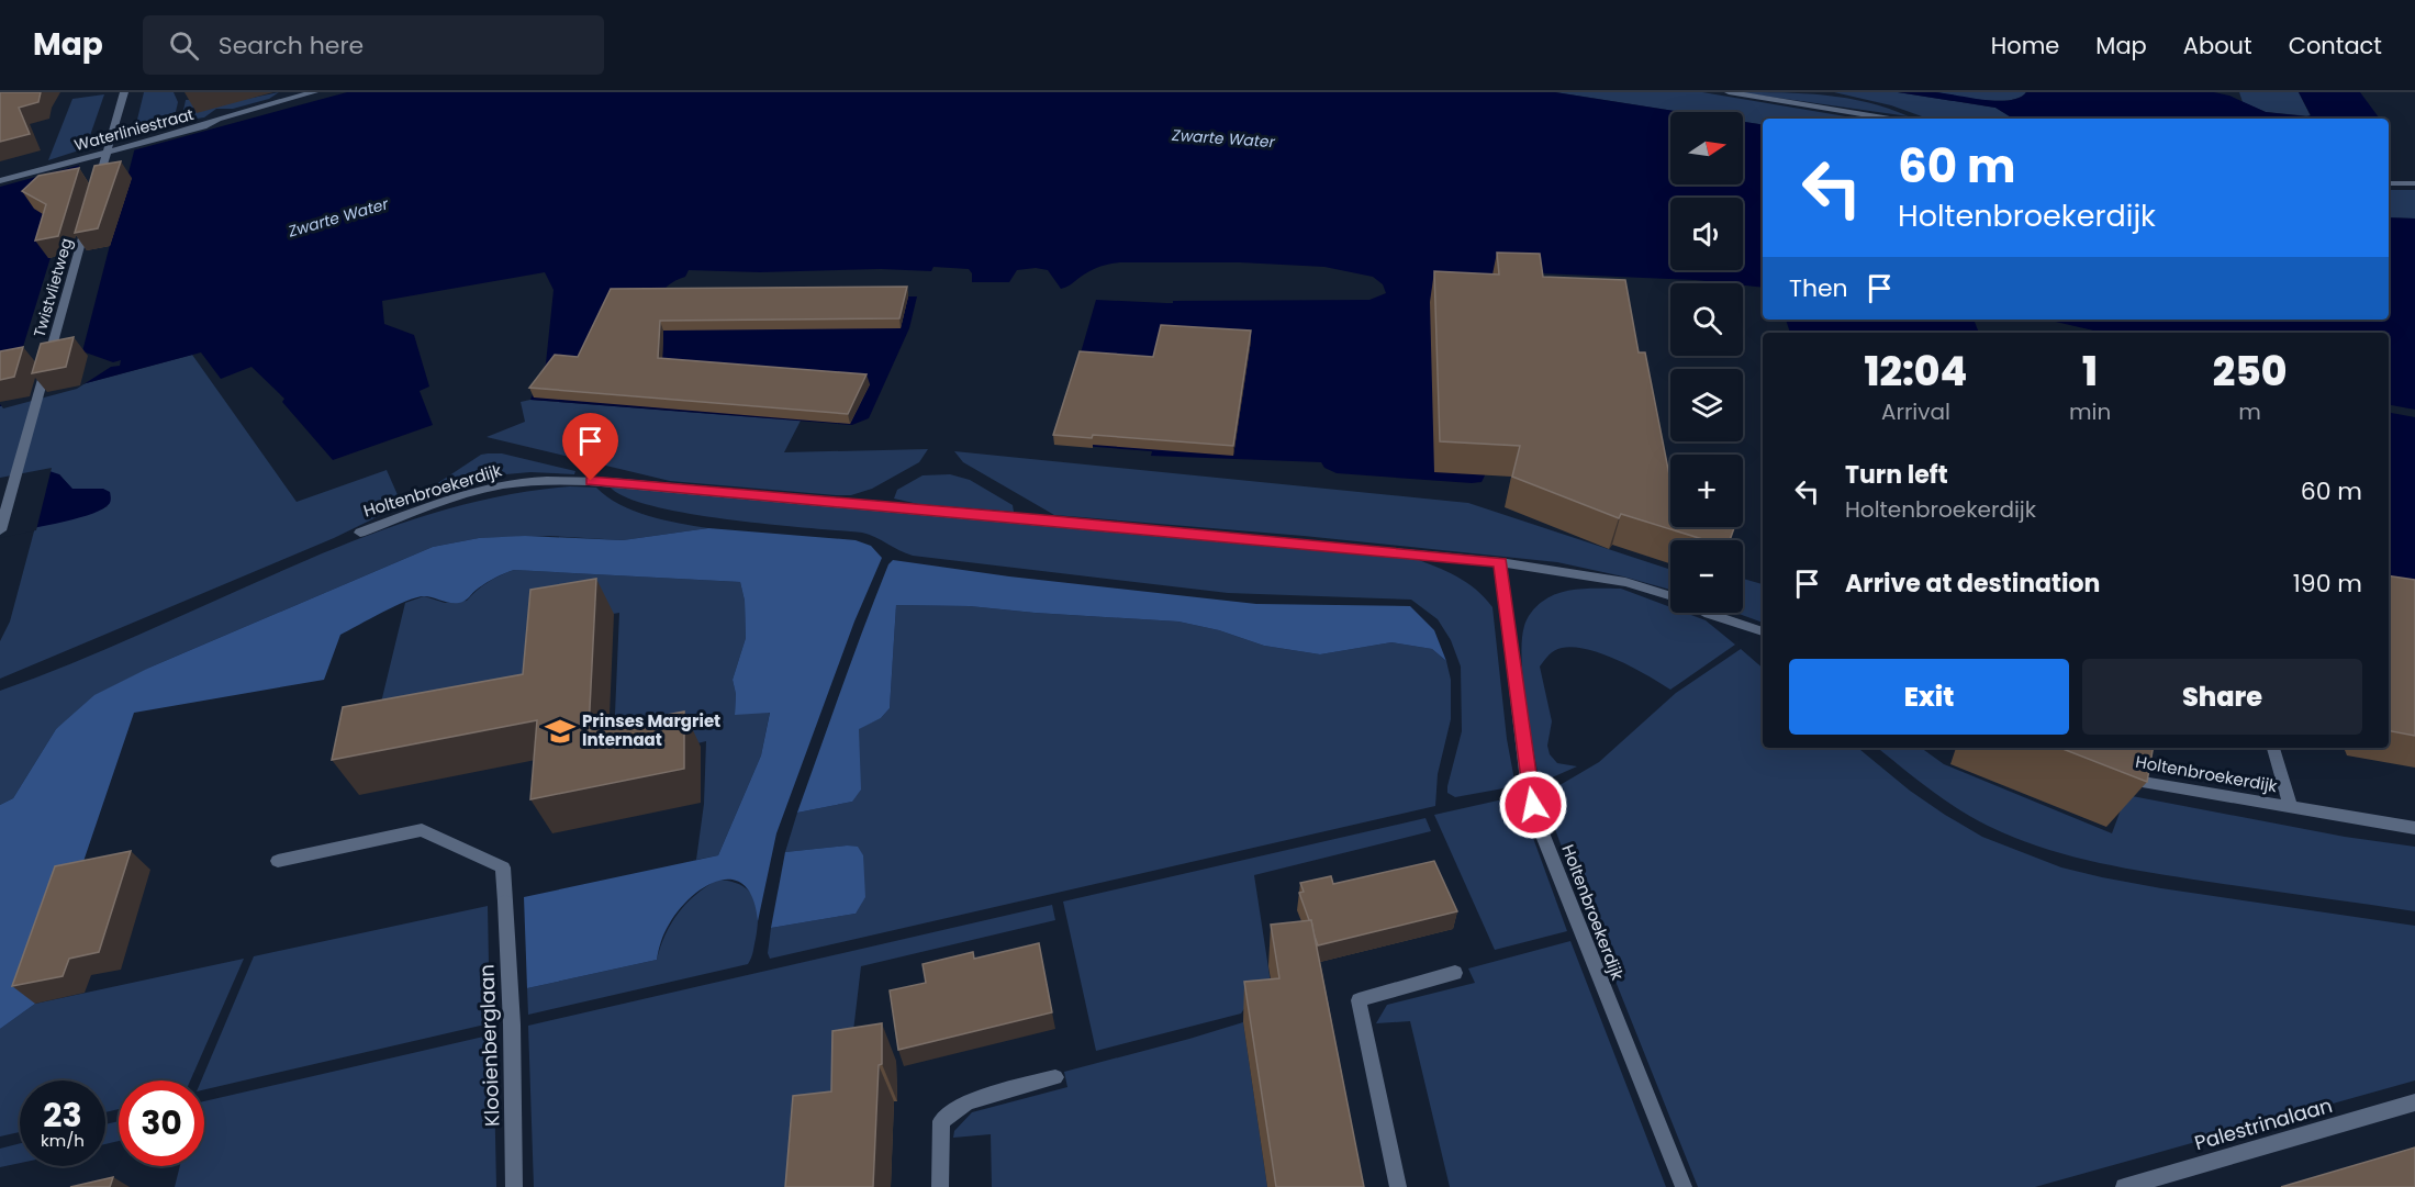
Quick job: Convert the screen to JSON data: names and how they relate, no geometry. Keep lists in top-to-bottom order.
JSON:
{
  "streets": {
    "street": [
      "Waterliniestraat",
      "Twistvlietweg",
      "Holtenbroekerdijk",
      "Klooienberglaan",
      "Palestrinalaan"
    ]
  },
  "water": ["Zwarte Water"],
  "places": {
    "school or university": ["Prinses Margriet Internaat"]
  },
  "north": "right",
  "page": {
    "header": "Map",
    "search": "Search here",
    "nav": [
      "Home",
      "Map",
      "About",
      "Contact"
    ],
    "map_buttons": ["+", "−"],
    "turn": ["60 m", "Holtenbroekerdijk"],
    "then": "Then",
    "eta": [
      "12:04",
      "Arrival",
      "1",
      "min",
      "250",
      "m"
    ],
    "list": [
      {
        "name": "Turn left",
        "note": "Holtenbroekerdijk",
        "value": "60 m"
      },
      {
        "name": "Arrive at destination",
        "value": "190 m"
      }
    ],
    "buttons": ["Exit", "Share"],
    "speed": "23 km/h",
    "limit": "30"
  }
}
